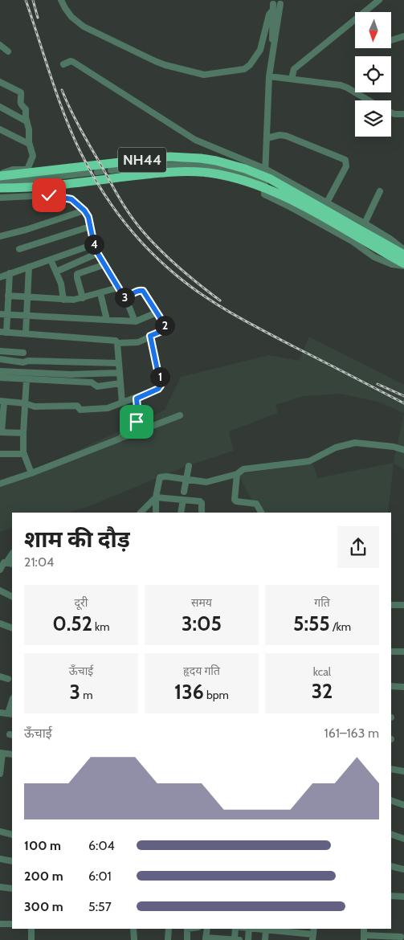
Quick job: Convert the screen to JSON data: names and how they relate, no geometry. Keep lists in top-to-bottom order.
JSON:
{
  "streets": {
    "highway": ["NH44"]
  },
  "north": "bottom",
  "page": {
    "pins": [
      "4",
      "3",
      "2",
      "1"
    ],
    "heading": ["शाम की दौड़", "21:04"],
    "stats": [
      ["दूरी", "0.52 km"],
      ["समय", "3:05"],
      ["गति", "5:55 /km"],
      ["ऊँचाई", "3 m"],
      ["हृदय गति", "136 bpm"],
      ["kcal", "32"]
    ],
    "chart": ["ऊँचाई", "161–163 m"],
    "list": [
      {
        "name": "100 m",
        "note": "6:04"
      },
      {
        "name": "200 m",
        "note": "6:01"
      },
      {
        "name": "300 m",
        "note": "5:57"
      }
    ]
  }
}
